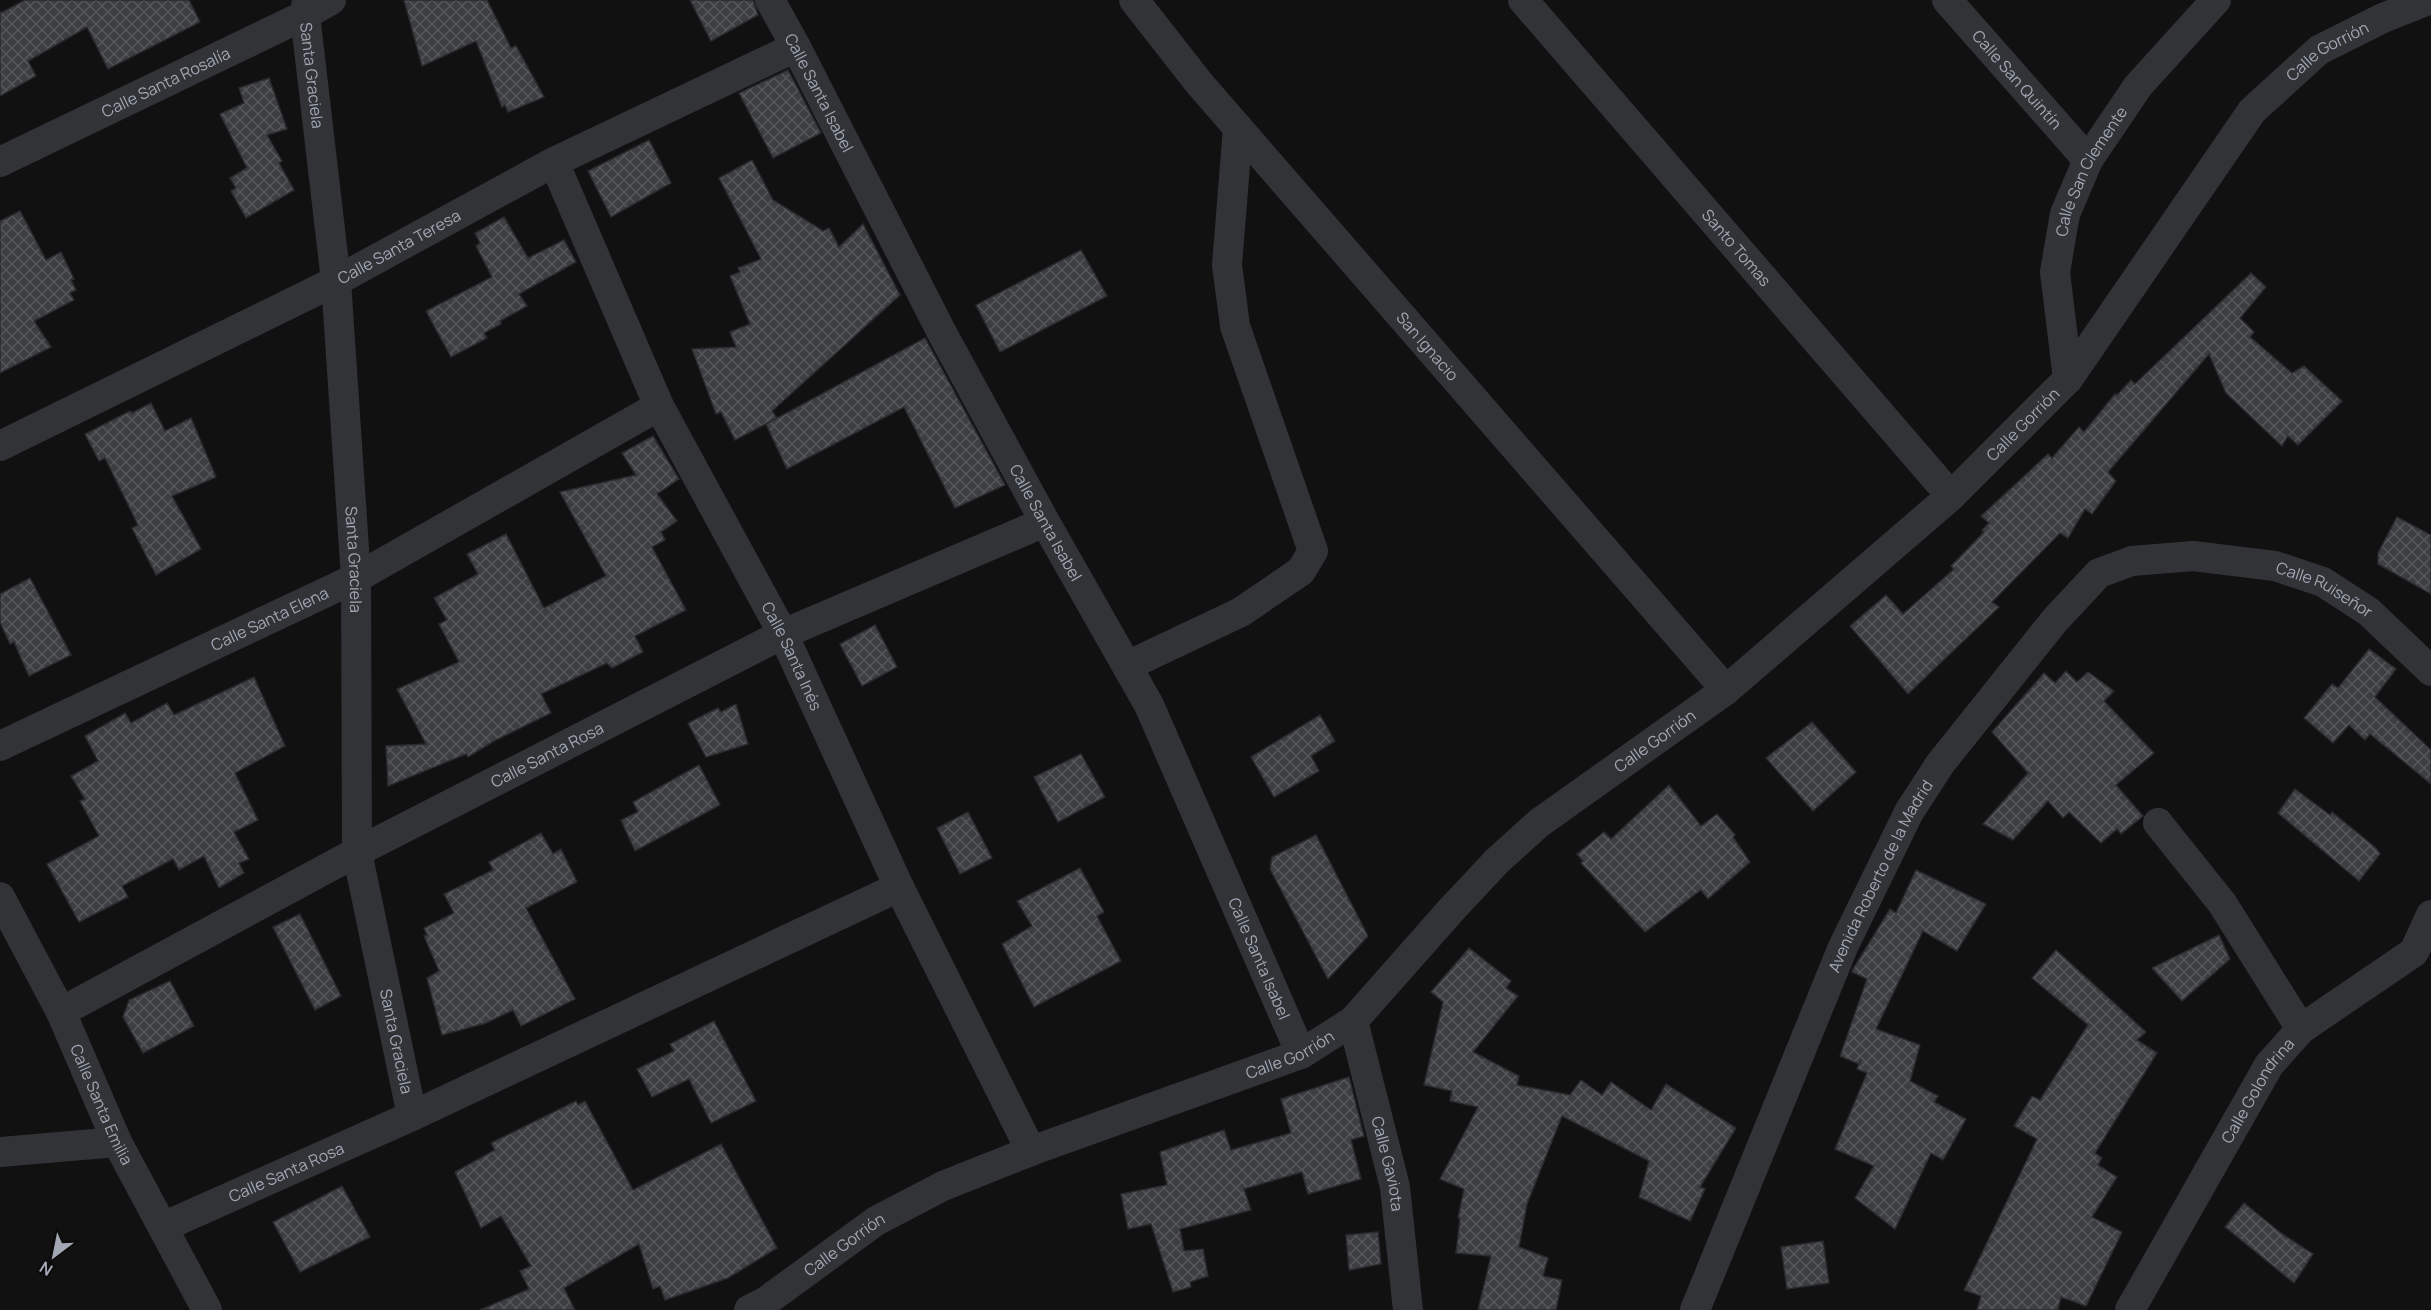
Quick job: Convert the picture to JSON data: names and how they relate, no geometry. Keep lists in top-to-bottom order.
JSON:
{
  "streets": {
    "street": [
      "Calle Gorrión",
      "Santa Graciela",
      "Calle San Quintín",
      "Calle Santa Rosalía",
      "Calle Santa Isabel",
      "Calle San Clemente",
      "Calle Santa Teresa",
      "Santo Tomas",
      "San Ignacio",
      "Calle Ruiseñor",
      "Calle Santa Elena",
      "Calle Santa Inés",
      "Calle Santa Rosa",
      "Avenida Roberto de la Madrid",
      "Calle Golondrina",
      "Calle Santa Emilia",
      "Calle Gaviota"
    ]
  },
  "crossings": [
    ["Calle Gorrión", "Calle Santa Isabel"],
    ["Calle Gorrión", "Calle San Clemente"],
    ["Calle Gorrión", "Santo Tomas"],
    ["Calle Gorrión", "San Ignacio"],
    ["Calle Gorrión", "Calle Santa Inés"],
    ["Calle Gorrión", "Calle Gaviota"],
    ["Santa Graciela", "Calle Santa Rosalía"],
    ["Santa Graciela", "Calle Santa Teresa"],
    ["Santa Graciela", "Calle Santa Elena"],
    ["Santa Graciela", "Calle Santa Rosa"],
    ["Calle San Quintín", "Calle San Clemente"],
    ["Calle Santa Isabel", "Calle Santa Teresa"],
    ["Calle Santa Isabel", "Calle Santa Rosa"],
    ["Calle Santa Teresa", "Calle Santa Inés"],
    ["Calle Ruiseñor", "Avenida Roberto de la Madrid"],
    ["Calle Santa Elena", "Calle Santa Inés"],
    ["Calle Santa Inés", "Calle Santa Rosa"],
    ["Calle Santa Rosa", "Calle Santa Emilia"]
  ],
  "north": "bottom left"
}
